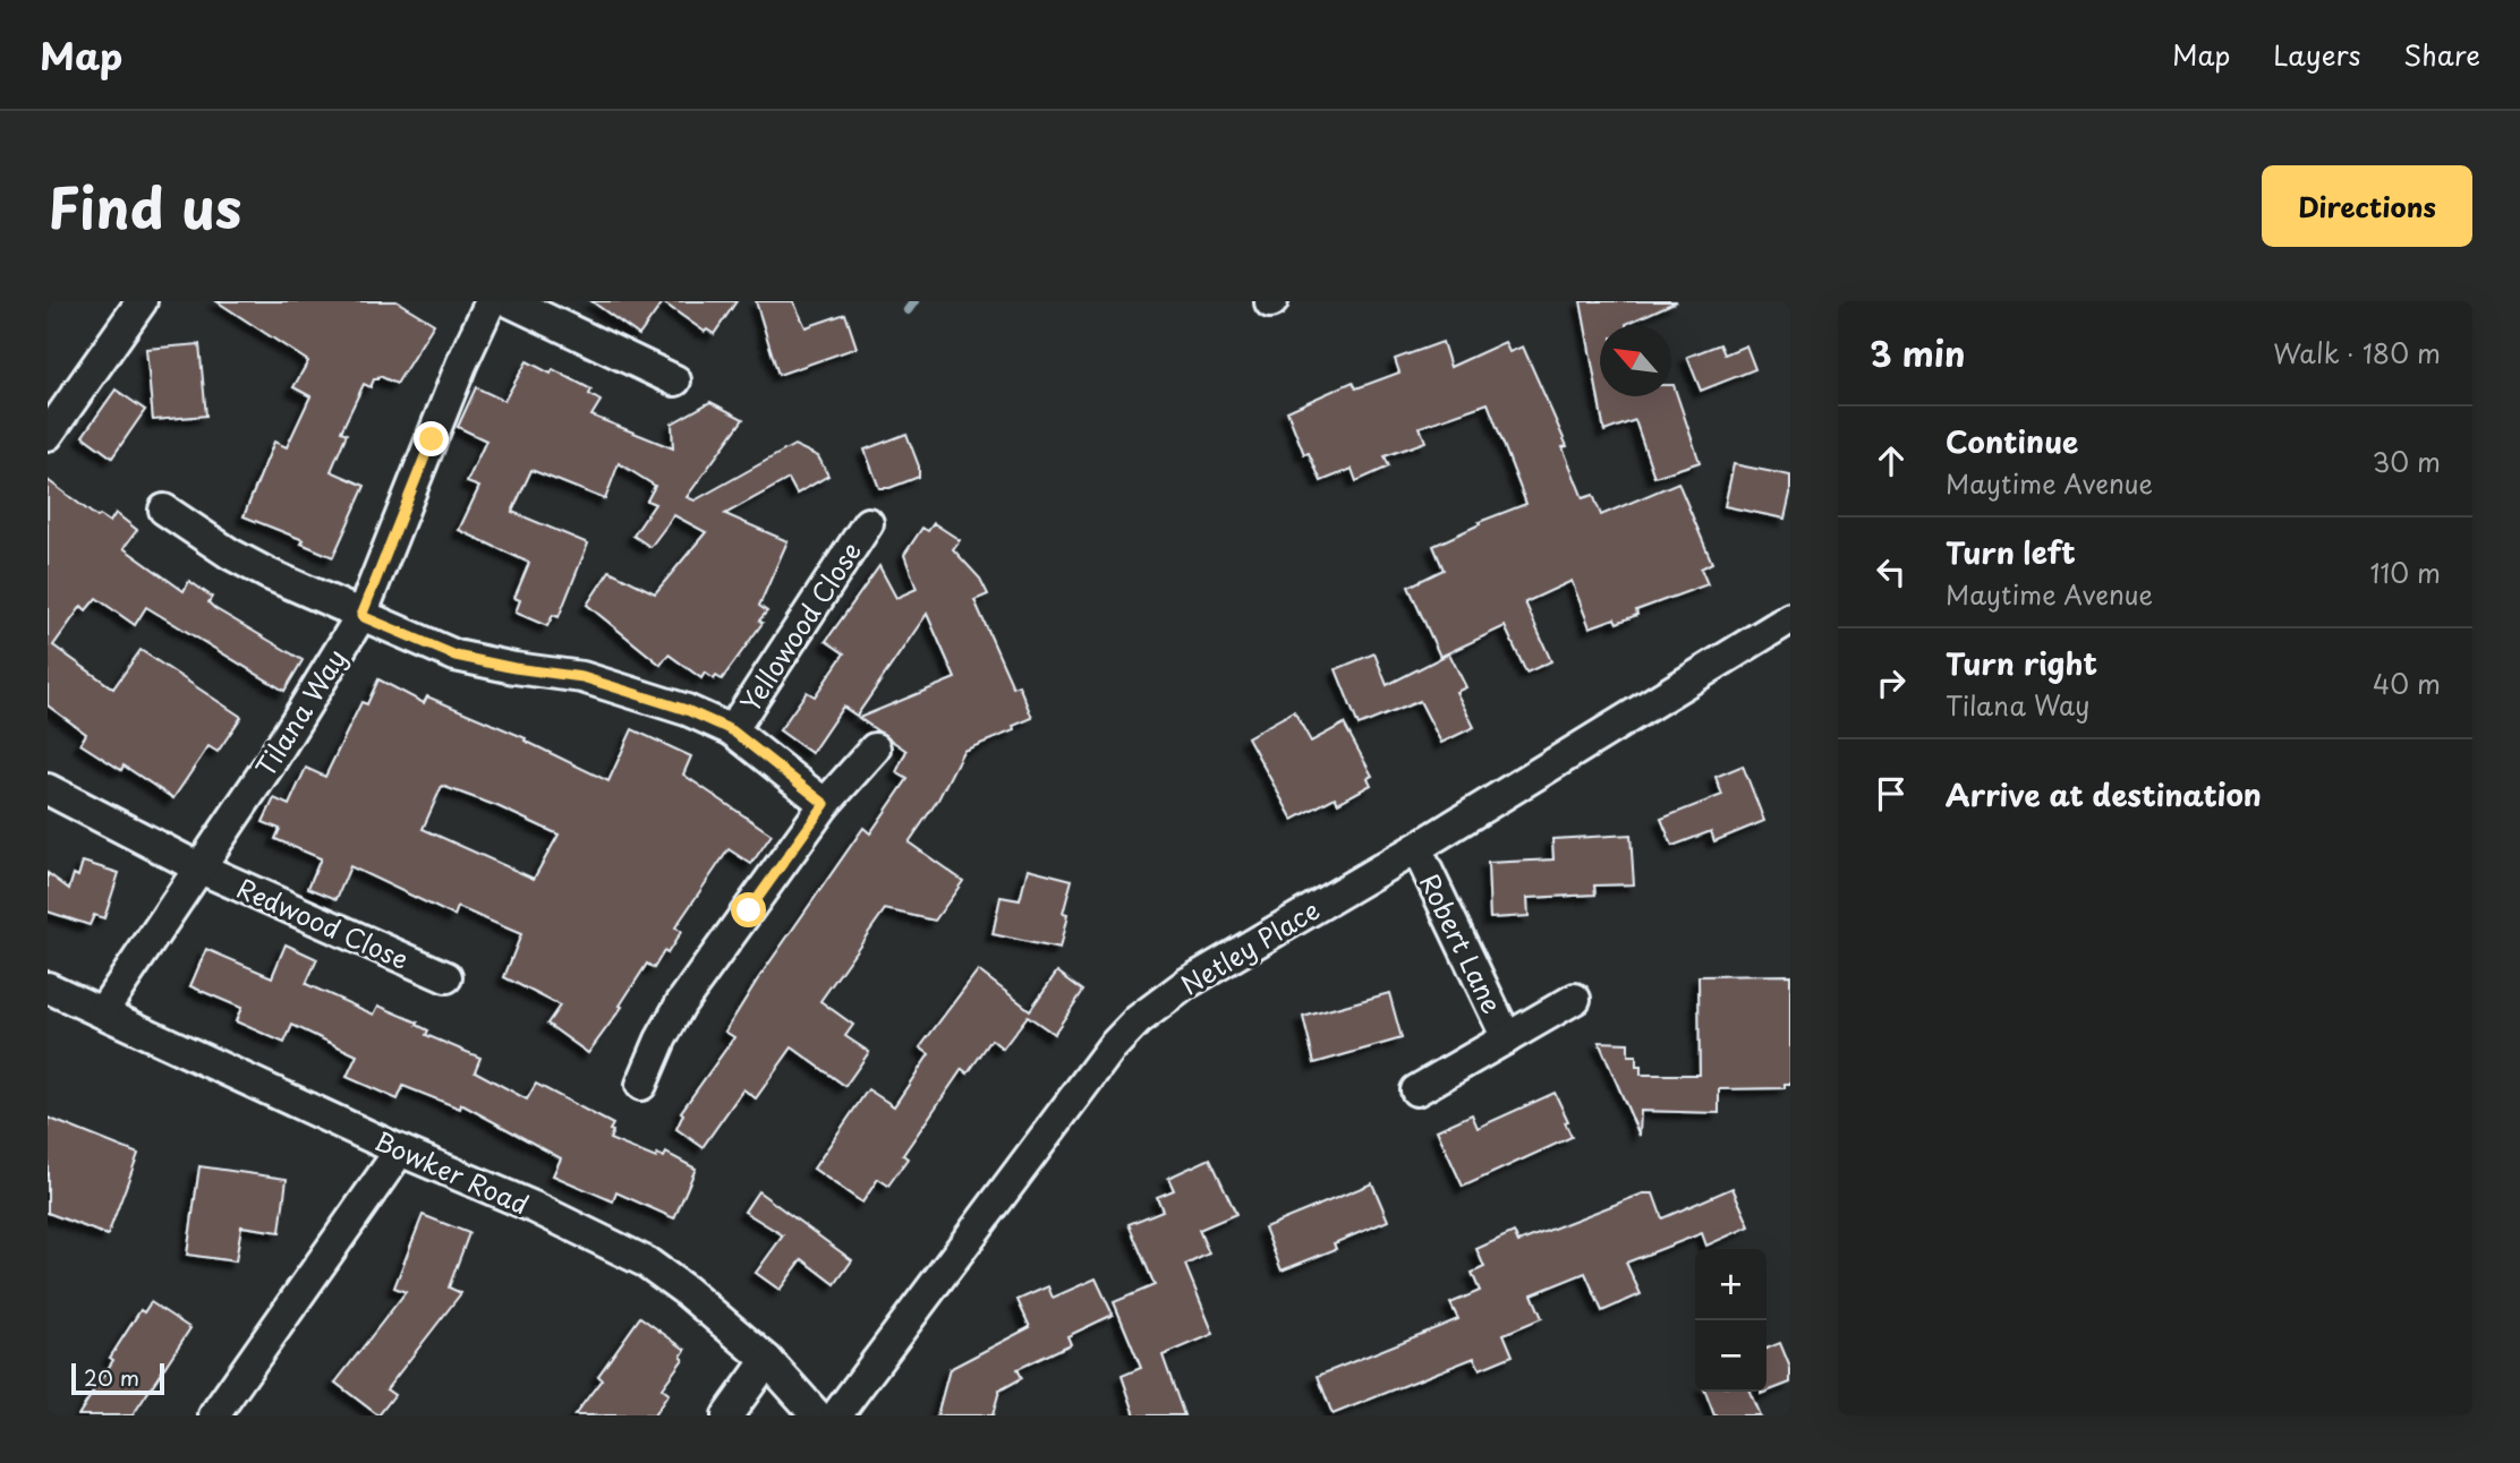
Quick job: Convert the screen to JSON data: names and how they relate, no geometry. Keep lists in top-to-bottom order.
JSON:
{
  "streets": {
    "street": [
      "Yellowood Close",
      "Tilana Way",
      "Redwood Close",
      "Robert Lane",
      "Netley Place",
      "Bowker Road"
    ]
  },
  "crossings": [
    ["Tilana Way", "Redwood Close"],
    ["Tilana Way", "Bowker Road"],
    ["Robert Lane", "Netley Place"]
  ],
  "scale_bar": "20 m",
  "north": "top left",
  "page": {
    "header": "Map",
    "nav": ["Map", "Layers", "Share"],
    "title": "Find us",
    "buttons": "Directions",
    "heading": ["3 min", "Walk · 180 m"],
    "list": [
      ["Continue", "Maytime Avenue", "30 m"],
      ["Turn left", "Maytime Avenue", "110 m"],
      ["Turn right", "Tilana Way", "40 m"],
      "Arrive at destination"
    ],
    "map_buttons": ["+", "−"],
    "scale": "20 m"
  }
}
